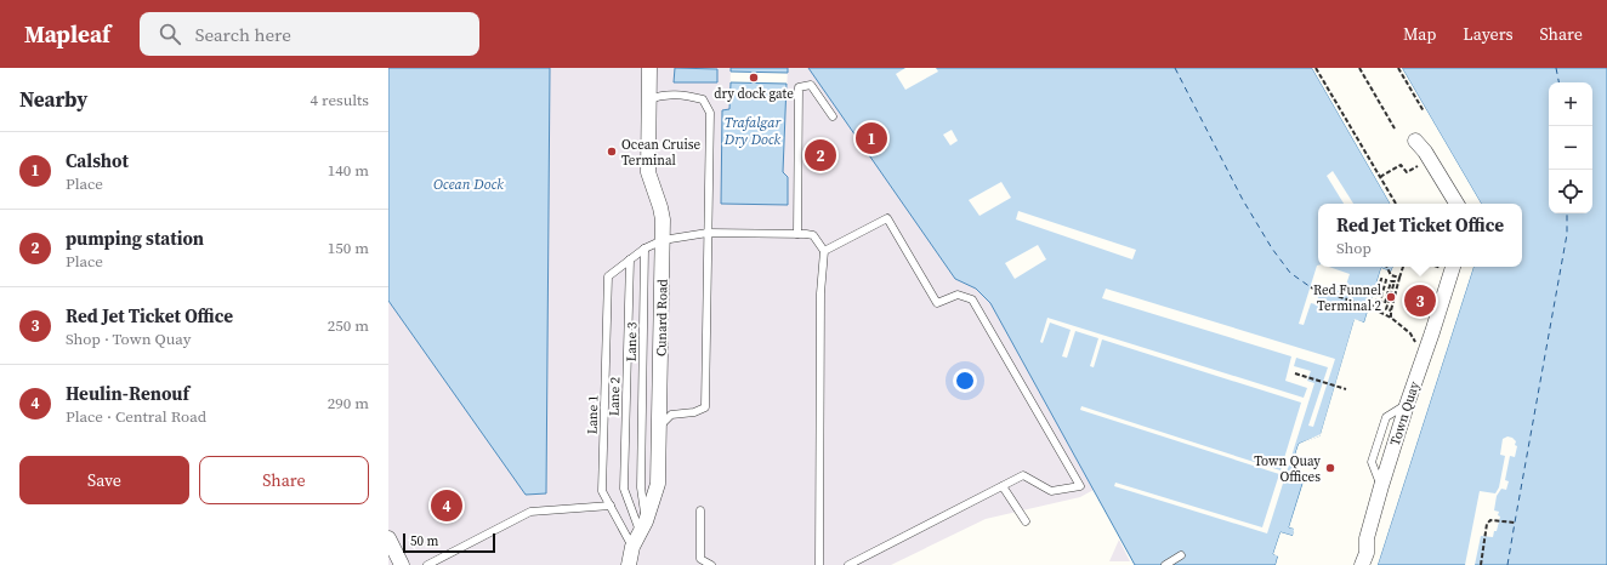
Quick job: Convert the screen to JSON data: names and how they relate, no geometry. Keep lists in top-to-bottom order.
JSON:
{
  "streets": {
    "street": ["Cunard Road", "Town Quay"],
    "lane": ["Lane 3", "Lane 2", "Lane 1"]
  },
  "crossings": [
    ["Cunard Road", "Lane 3"],
    ["Cunard Road", "Lane 2"],
    ["Cunard Road", "Lane 1"],
    ["Lane 3", "Lane 2"],
    ["Lane 2", "Lane 1"]
  ],
  "water": ["Trafalgar Dry Dock", "Ocean Dock"],
  "places": [
    "dry dock gate",
    "Ocean Cruise Terminal",
    "Red Funnel Terminal 2",
    "Town Quay Offices"
  ],
  "scale_bar": "50 m",
  "page": {
    "header": "Mapleaf",
    "search": "Search here",
    "nav": ["Map", "Layers", "Share"],
    "heading": ["Nearby", "4 results"],
    "map_buttons": ["+", "−"],
    "pins": [
      "1",
      "2",
      "3",
      "4"
    ],
    "list": [
      {
        "mark": "1",
        "name": "Calshot",
        "note": "Place",
        "value": "140 m"
      },
      {
        "mark": "2",
        "name": "pumping station",
        "note": "Place",
        "value": "150 m"
      },
      {
        "mark": "3",
        "name": "Red Jet Ticket Office",
        "note": "Shop · Town Quay",
        "value": "250 m"
      },
      {
        "mark": "4",
        "name": "Heulin-Renouf",
        "note": "Place · Central Road",
        "value": "290 m"
      }
    ],
    "popup": ["Red Jet Ticket Office", "Shop"],
    "buttons": ["Save", "Share"],
    "scale": "50 m"
  }
}
